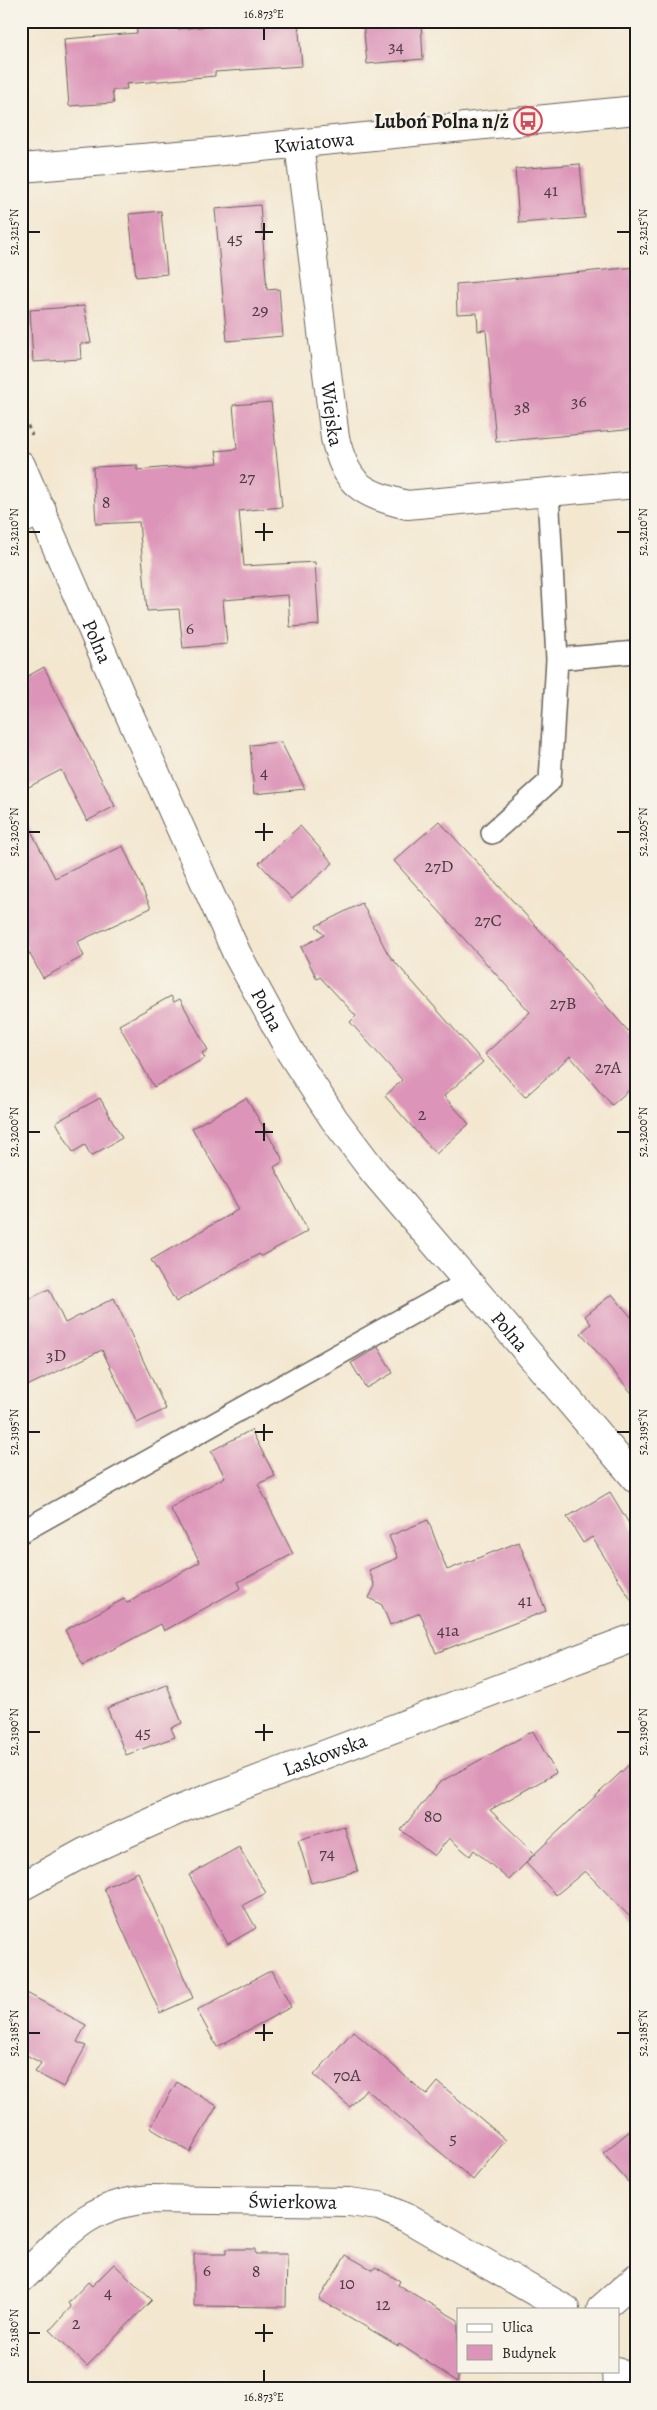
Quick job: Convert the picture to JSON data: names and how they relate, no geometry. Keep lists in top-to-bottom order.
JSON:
{
  "streets": {
    "street": [
      "Kwiatowa",
      "Wiejska",
      "Polna",
      "Laskowska",
      "Świerkowa"
    ]
  },
  "crossings": [
    ["Kwiatowa", "Wiejska"]
  ],
  "places": {
    "bus stop": ["Luboń Polna n/ż"]
  },
  "house_numbers": [
    "34",
    "41",
    "45",
    "29",
    "36",
    "38",
    "27",
    "8",
    "6",
    "4",
    "27D",
    "27C",
    "27B",
    "27A",
    "2",
    "3D",
    "41",
    "41a",
    "45",
    "80",
    "74",
    "70A",
    "5",
    "6",
    "8",
    "10",
    "4",
    "12",
    "2"
  ],
  "legend": ["Ulica", "Budynek"],
  "coordinates": [
    "16.873°E",
    "52.3215°N",
    "52.3210°N",
    "52.3205°N",
    "52.3200°N",
    "52.3195°N",
    "52.3190°N",
    "52.3185°N",
    "52.3180°N"
  ]
}
